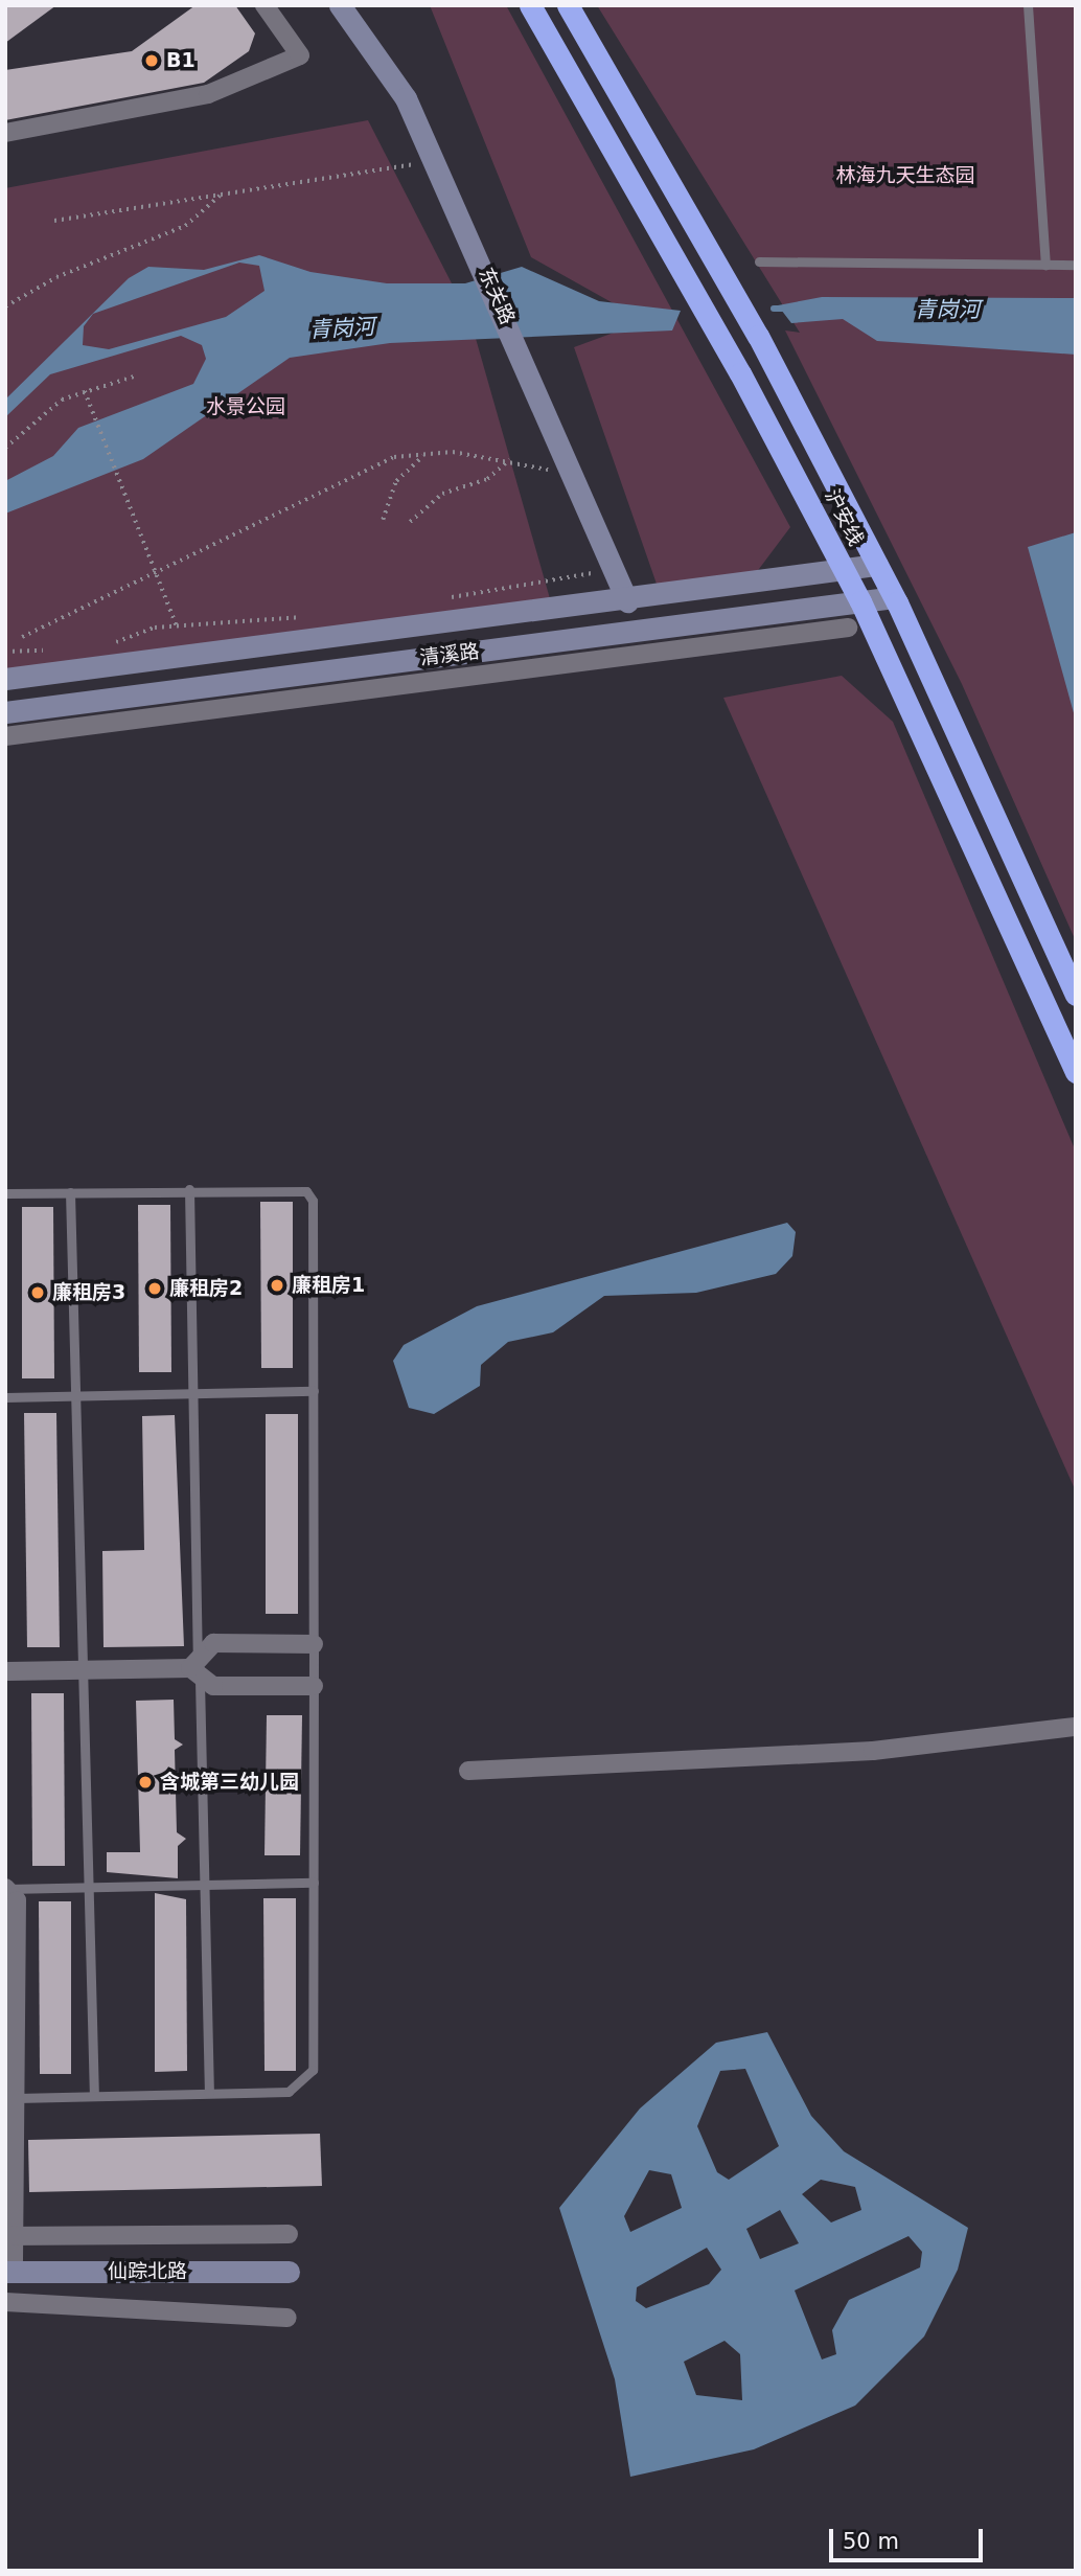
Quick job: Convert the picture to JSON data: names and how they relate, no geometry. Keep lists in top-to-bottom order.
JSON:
{
  "streets": {
    "highway": ["沪安线"],
    "main road": ["东关路", "清溪路", "仙踪北路"]
  },
  "crossings": [
    ["东关路", "清溪路"],
    ["沪安线", "清溪路"]
  ],
  "water": ["青岗河"],
  "parks": ["林海九天生态园", "水景公园"],
  "places": [
    "B1",
    "廉租房1",
    "廉租房2",
    "廉租房3",
    "含城第三幼儿园"
  ],
  "scale_bar": "50 m"
}
